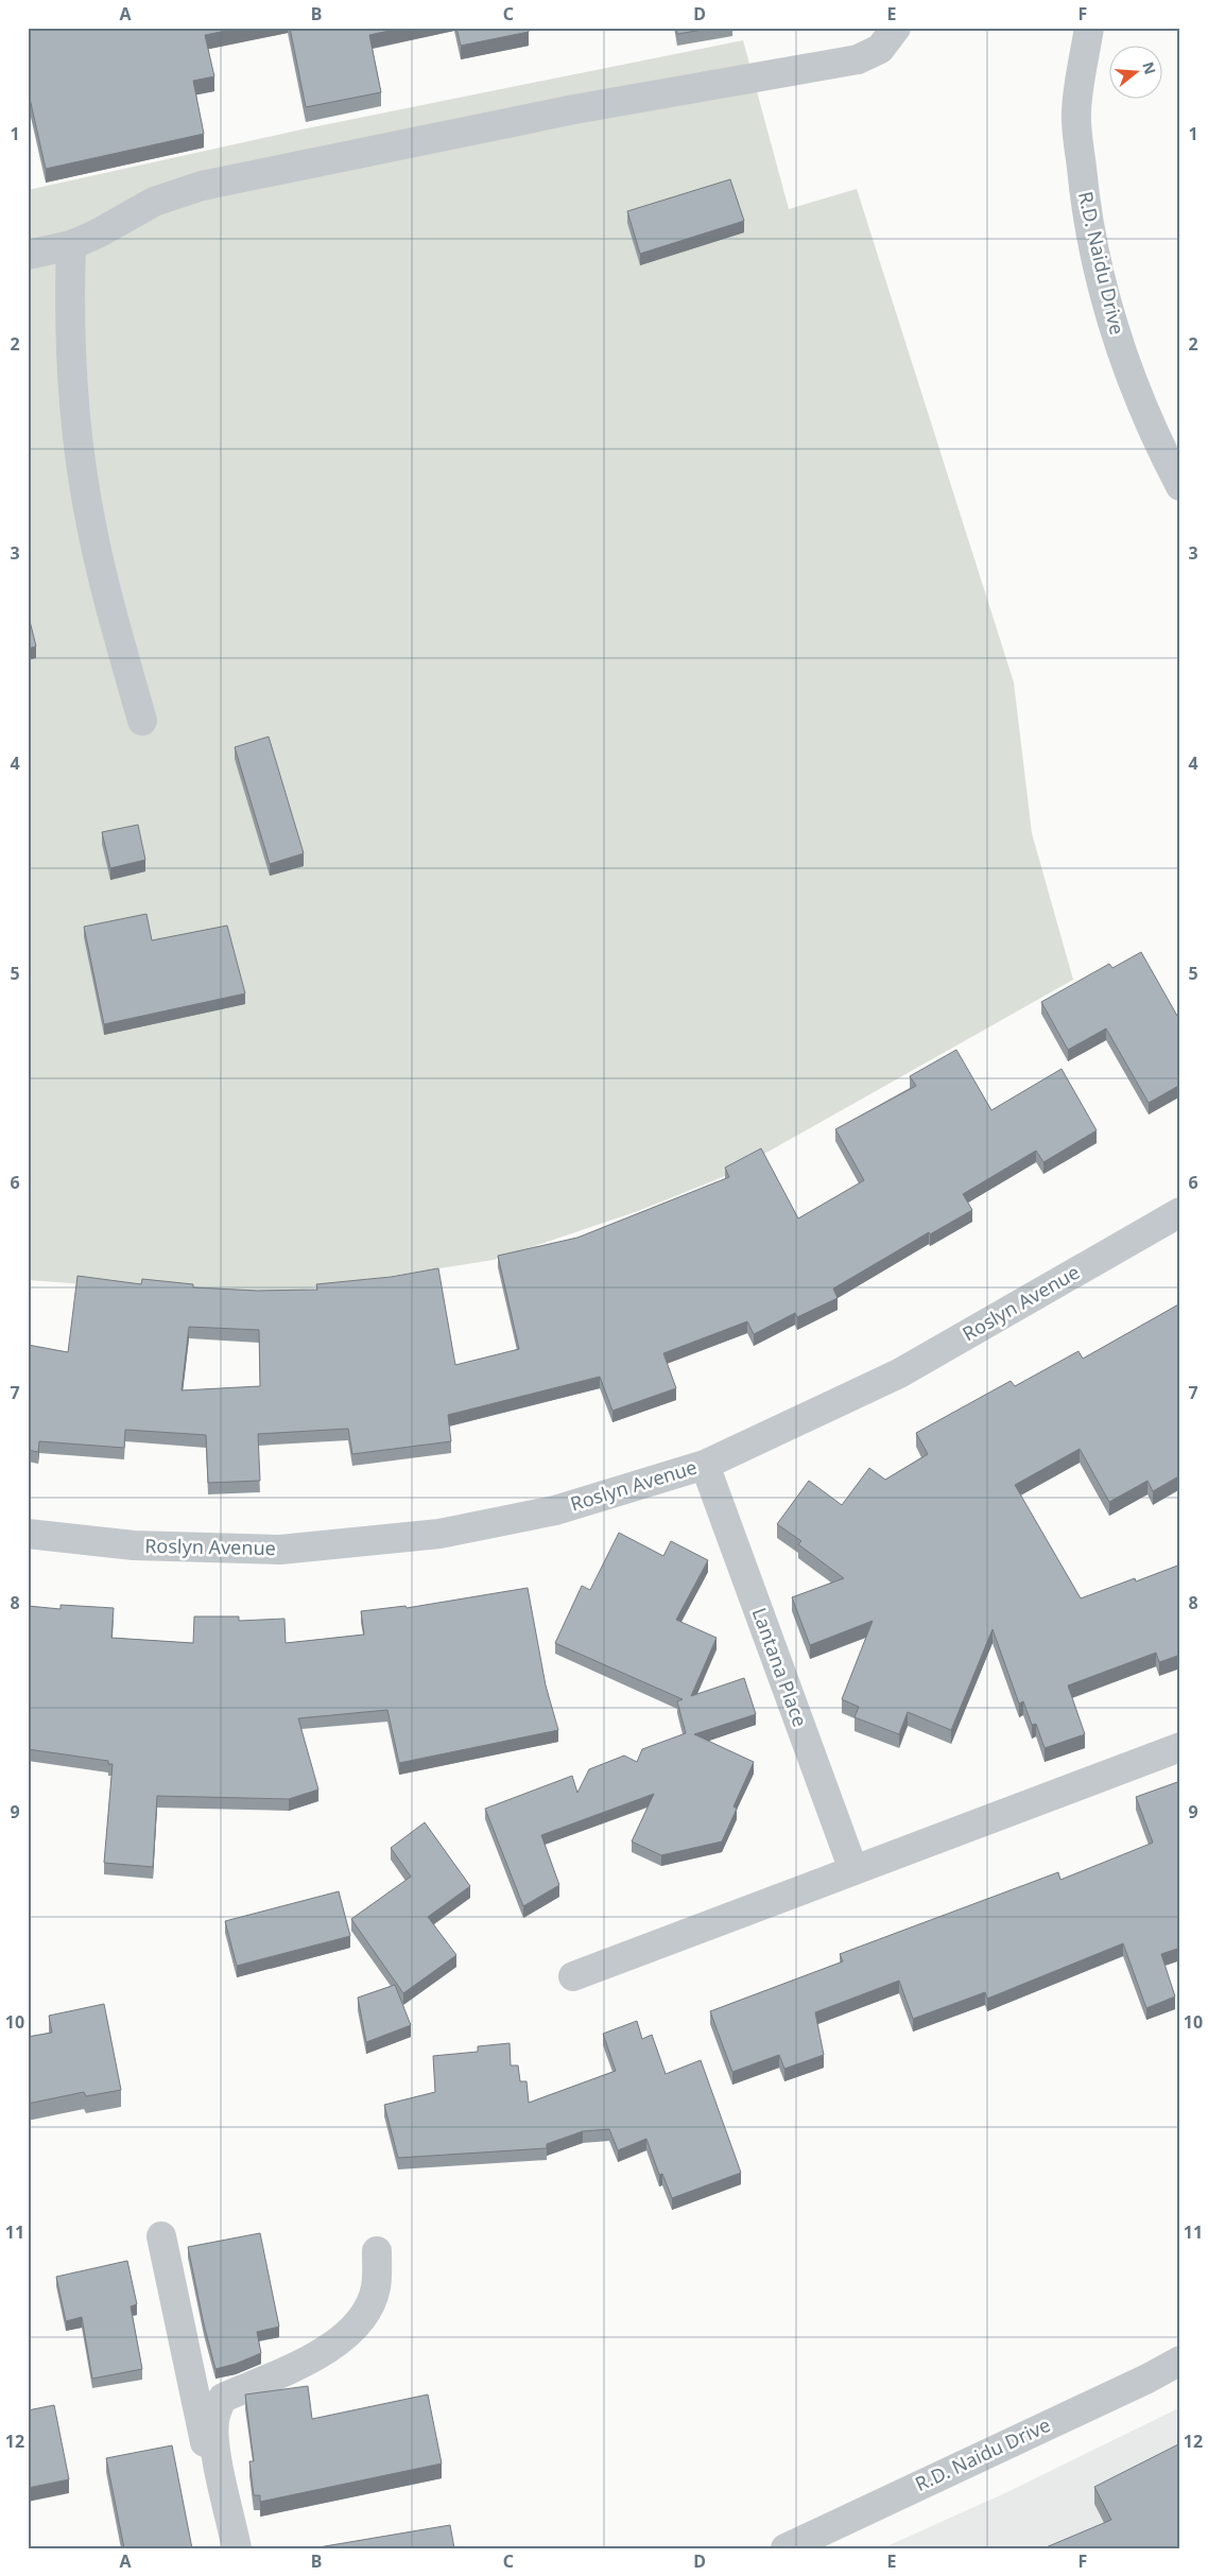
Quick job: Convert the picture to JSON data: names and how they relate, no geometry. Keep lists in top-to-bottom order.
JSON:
{
  "streets": {
    "street": ["R.D. Naidu Drive", "Roslyn Avenue", "Lantana Place"]
  },
  "crossings": [
    ["Roslyn Avenue", "Lantana Place"]
  ],
  "north": "right",
  "grid": {
    "columns": [
      "A",
      "B",
      "C",
      "D",
      "E",
      "F"
    ],
    "rows": [
      "1",
      "2",
      "3",
      "4",
      "5",
      "6",
      "7",
      "8",
      "9",
      "10",
      "11",
      "12"
    ]
  }
}
